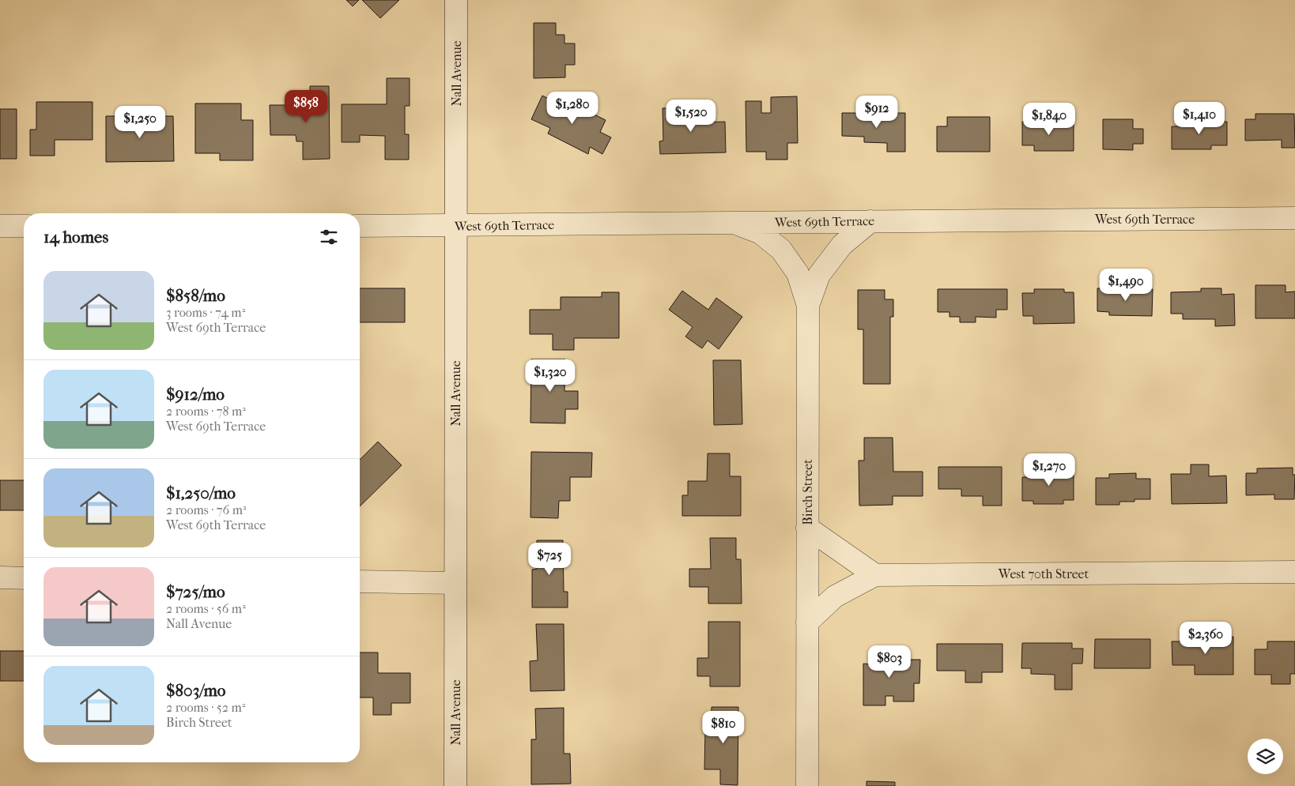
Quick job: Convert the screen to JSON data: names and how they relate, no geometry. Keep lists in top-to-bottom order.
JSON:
{
  "streets": {
    "street": [
      "Nall Avenue",
      "West 69th Terrace",
      "Birch Street",
      "West 70th Street"
    ]
  },
  "crossings": [
    ["Nall Avenue", "West 69th Terrace"],
    ["West 69th Terrace", "Birch Street"]
  ],
  "page": {
    "price": [
      "$858",
      "$1,280",
      "$912",
      "$1,520",
      "$1,410",
      "$1,840",
      "$1,250",
      "$1,490",
      "$1,320",
      "$1,270",
      "$725",
      "$2,360",
      "$803",
      "$810"
    ],
    "heading": "14 homes",
    "list": [
      {
        "name": "$858/mo",
        "note": "3 rooms · 74 m² · West 69th Terrace"
      },
      {
        "name": "$912/mo",
        "note": "2 rooms · 78 m² · West 69th Terrace"
      },
      {
        "name": "$1,250/mo",
        "note": "2 rooms · 76 m² · West 69th Terrace"
      },
      {
        "name": "$725/mo",
        "note": "2 rooms · 56 m² · Nall Avenue"
      },
      {
        "name": "$803/mo",
        "note": "2 rooms · 52 m² · Birch Street"
      }
    ]
  }
}
